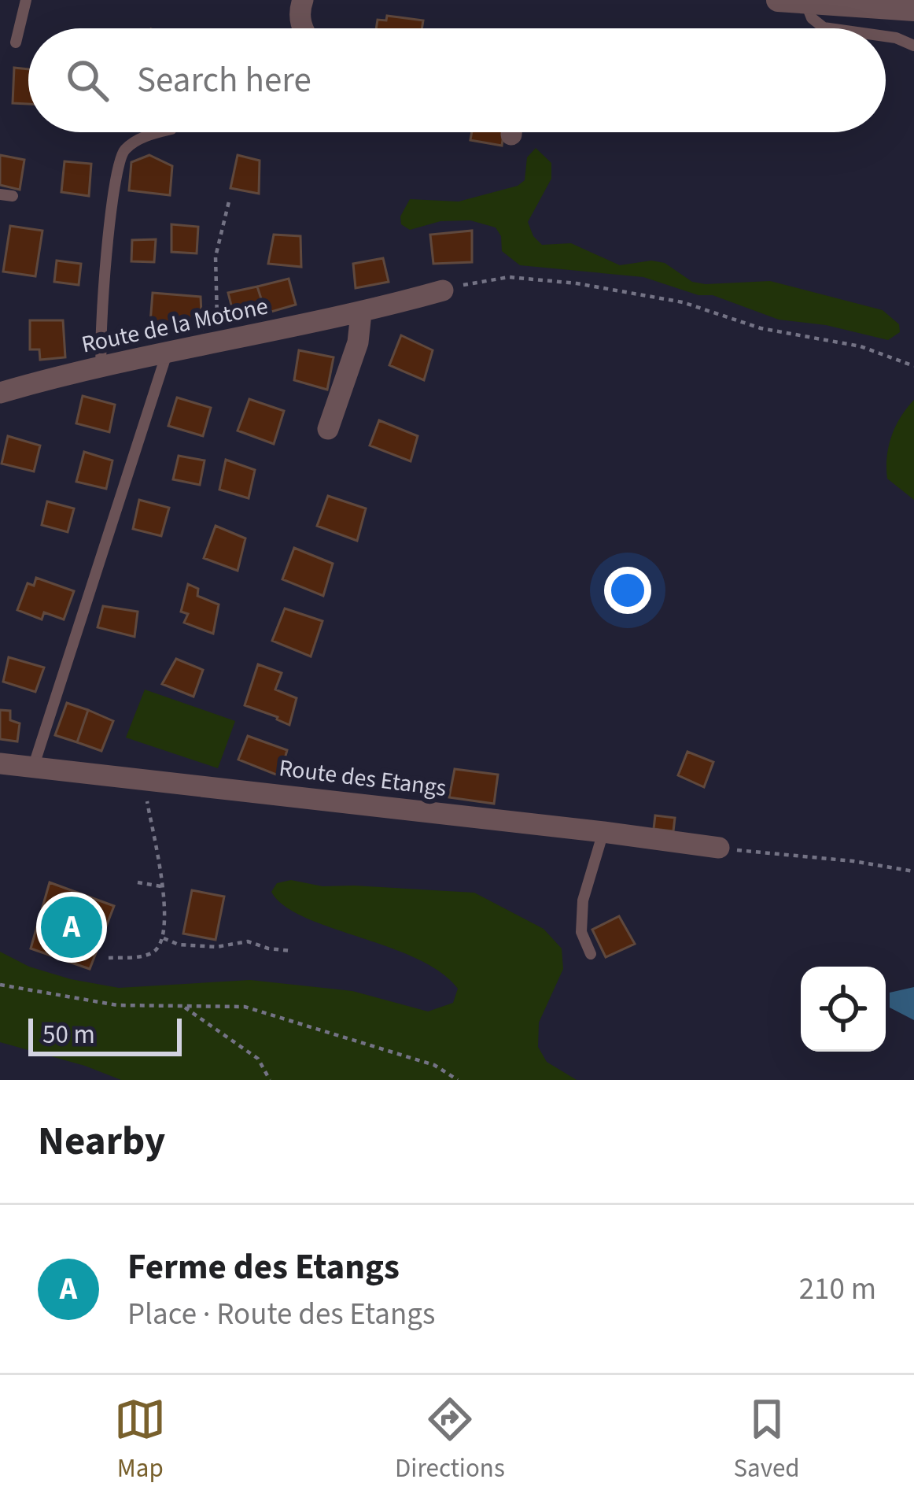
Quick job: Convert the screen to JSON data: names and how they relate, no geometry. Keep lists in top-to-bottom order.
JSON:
{
  "streets": {
    "street": ["Route de la Motone", "Route des Etangs"]
  },
  "scale_bar": "50 m",
  "page": {
    "search": "Search here",
    "pins": "A",
    "scale": "50 m",
    "heading": "Nearby",
    "list": [
      {
        "mark": "A",
        "name": "Ferme des Etangs",
        "note": "Place · Route des Etangs",
        "value": "210 m"
      }
    ],
    "nav": ["Map", "Directions", "Saved"]
  }
}
